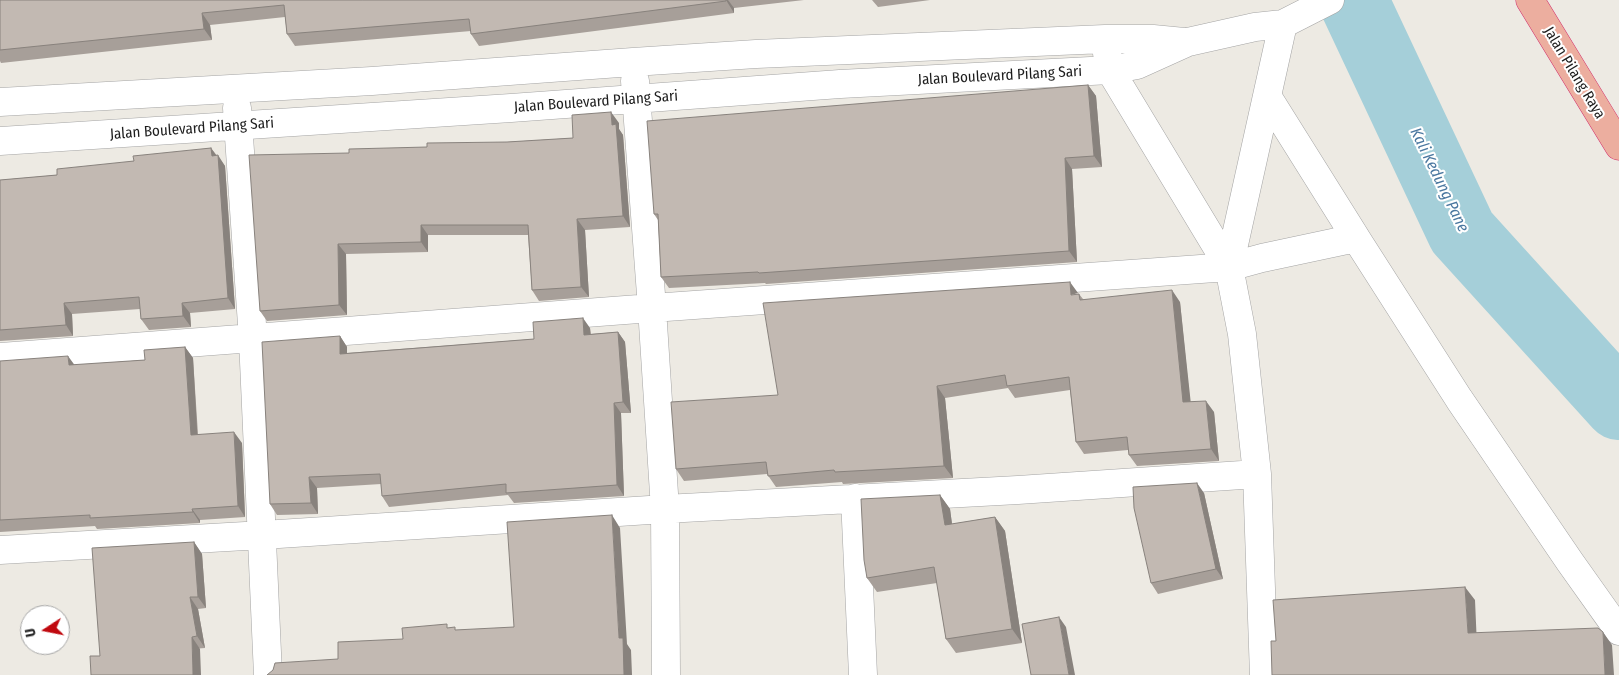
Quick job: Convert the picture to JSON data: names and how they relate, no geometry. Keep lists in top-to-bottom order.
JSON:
{
  "streets": {
    "highway": ["Jalan Pilang Raya"],
    "street": ["Jalan Boulevard Pilang Sari"]
  },
  "water": ["Kali Kedung Pane"],
  "north": "left"
}
